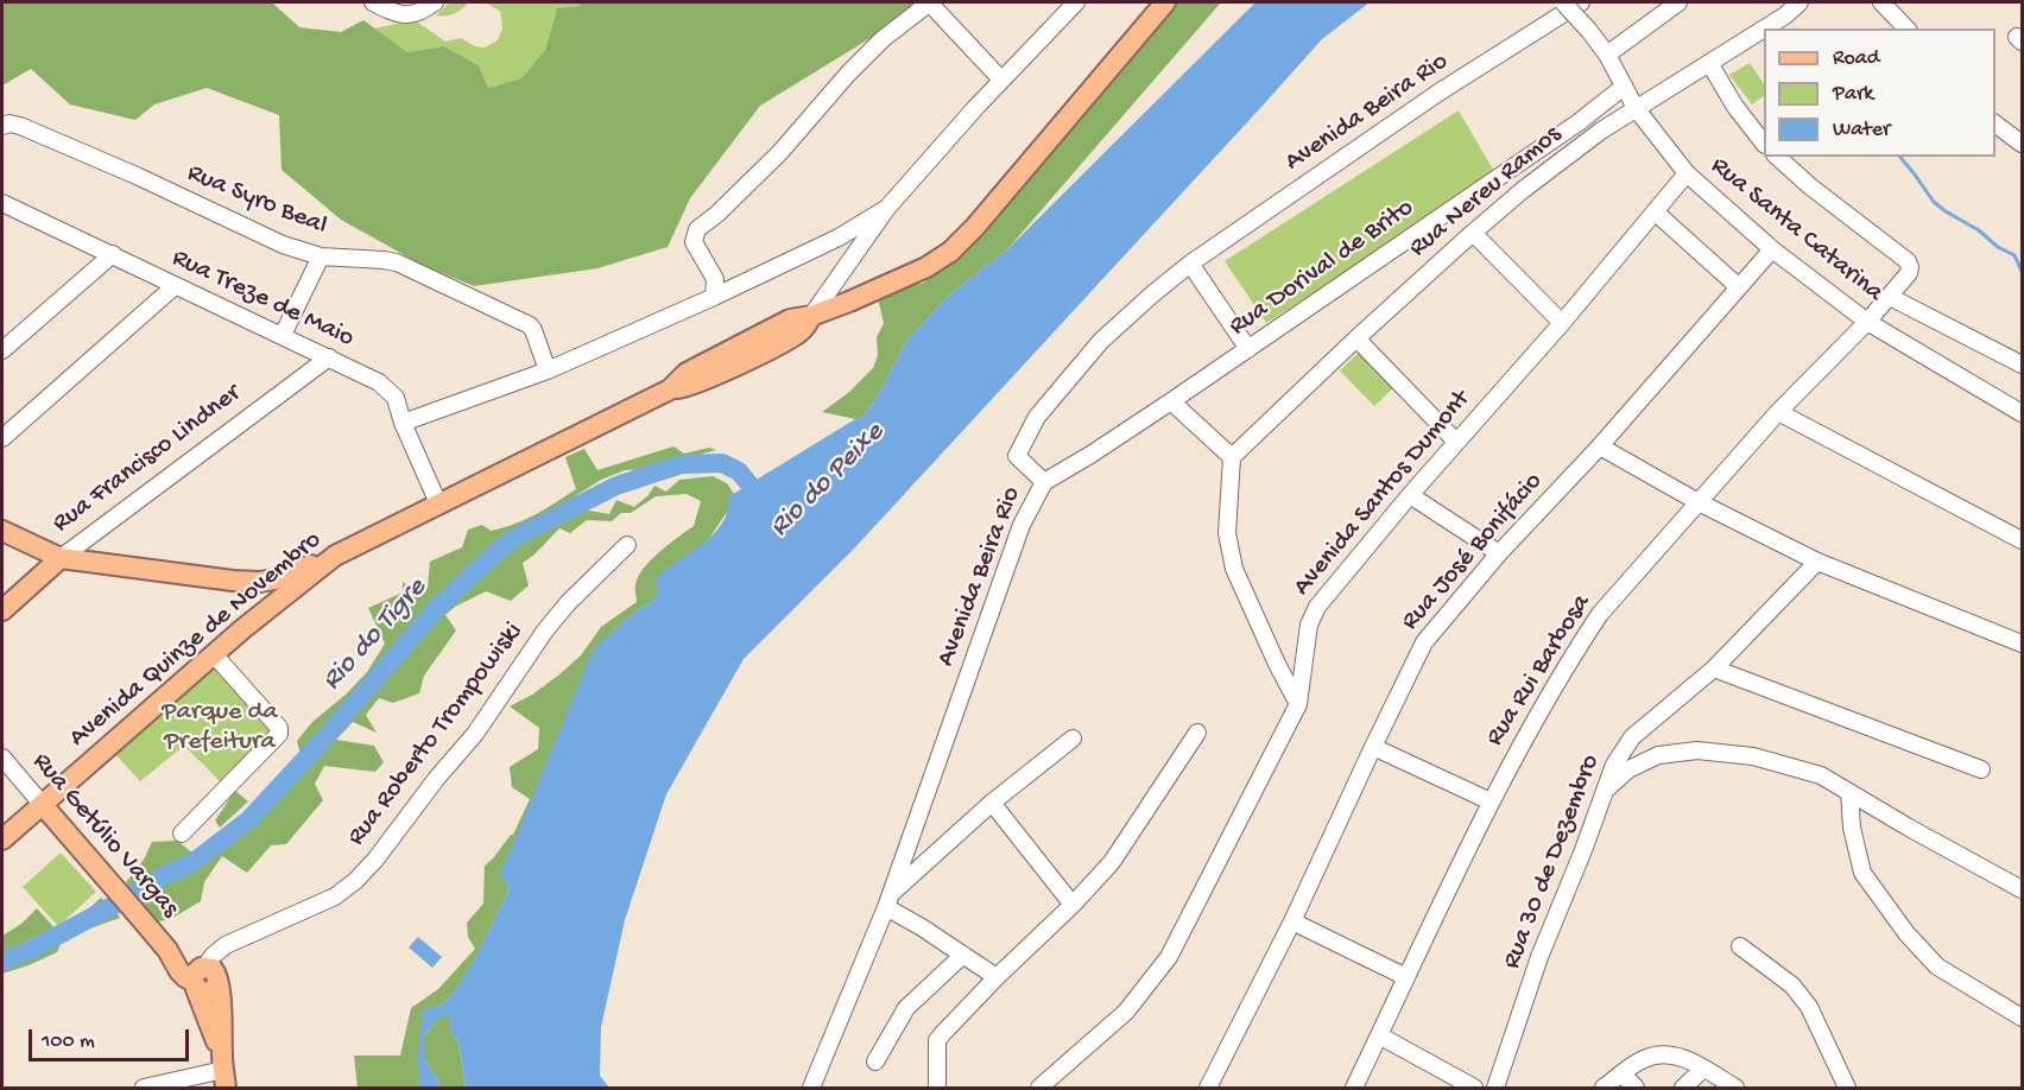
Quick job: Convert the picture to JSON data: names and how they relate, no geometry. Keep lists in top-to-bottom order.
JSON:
{
  "streets": {
    "main road": ["Rua Francisco Lindner", "Avenida Quinze de Novembro", "Rua Getúlio Vargas"],
    "street": [
      "Avenida Beira Rio",
      "Rua Nereu Ramos",
      "Rua Syro Beal",
      "Rua Santa Catarina",
      "Rua Dorival de Brito",
      "Rua Treze de Maio",
      "Avenida Santos Dumont",
      "Rua José Bonifácio",
      "Rua Rui Barbosa",
      "Rua Roberto Trompowiski",
      "Rua 30 de Dezembro"
    ]
  },
  "crossings": [
    ["Avenida Beira Rio", "Rua Dorival de Brito"],
    ["Rua Nereu Ramos", "Rua Santa Catarina"],
    ["Rua Santa Catarina", "Rua Dorival de Brito"],
    ["Rua Santa Catarina", "Avenida Santos Dumont"],
    ["Rua Santa Catarina", "Rua José Bonifácio"],
    ["Rua Santa Catarina", "Rua Rui Barbosa"],
    ["Rua Treze de Maio", "Rua Francisco Lindner"],
    ["Rua Treze de Maio", "Avenida Quinze de Novembro"],
    ["Avenida Quinze de Novembro", "Rua Getúlio Vargas"],
    ["Rua Roberto Trompowiski", "Rua Getúlio Vargas"]
  ],
  "water": ["Rio do Peixe", "Rio do Tigre"],
  "parks": ["Parque da Prefeitura"],
  "legend": ["Road", "Park", "Water"],
  "scale_bar": "100 m"
}
